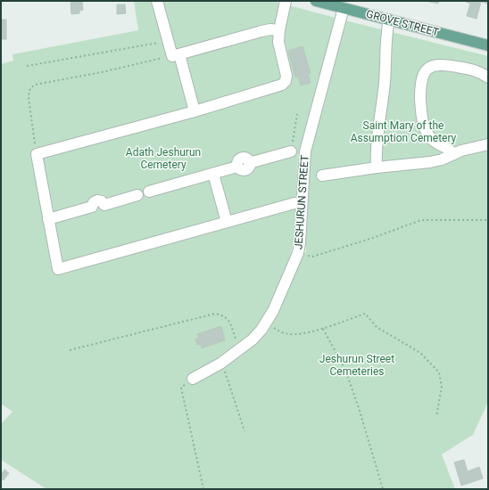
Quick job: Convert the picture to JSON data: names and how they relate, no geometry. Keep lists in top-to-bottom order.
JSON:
{
  "streets": {
    "main road": ["GROVE STREET"],
    "street": ["JESHURUN STREET"]
  },
  "crossings": [
    ["GROVE STREET", "JESHURUN STREET"]
  ],
  "parks": ["Saint Mary of the Assumption Cemetery", "Adath Jeshurun Cemetery", "Jeshurun Street Cemeteries"]
}
